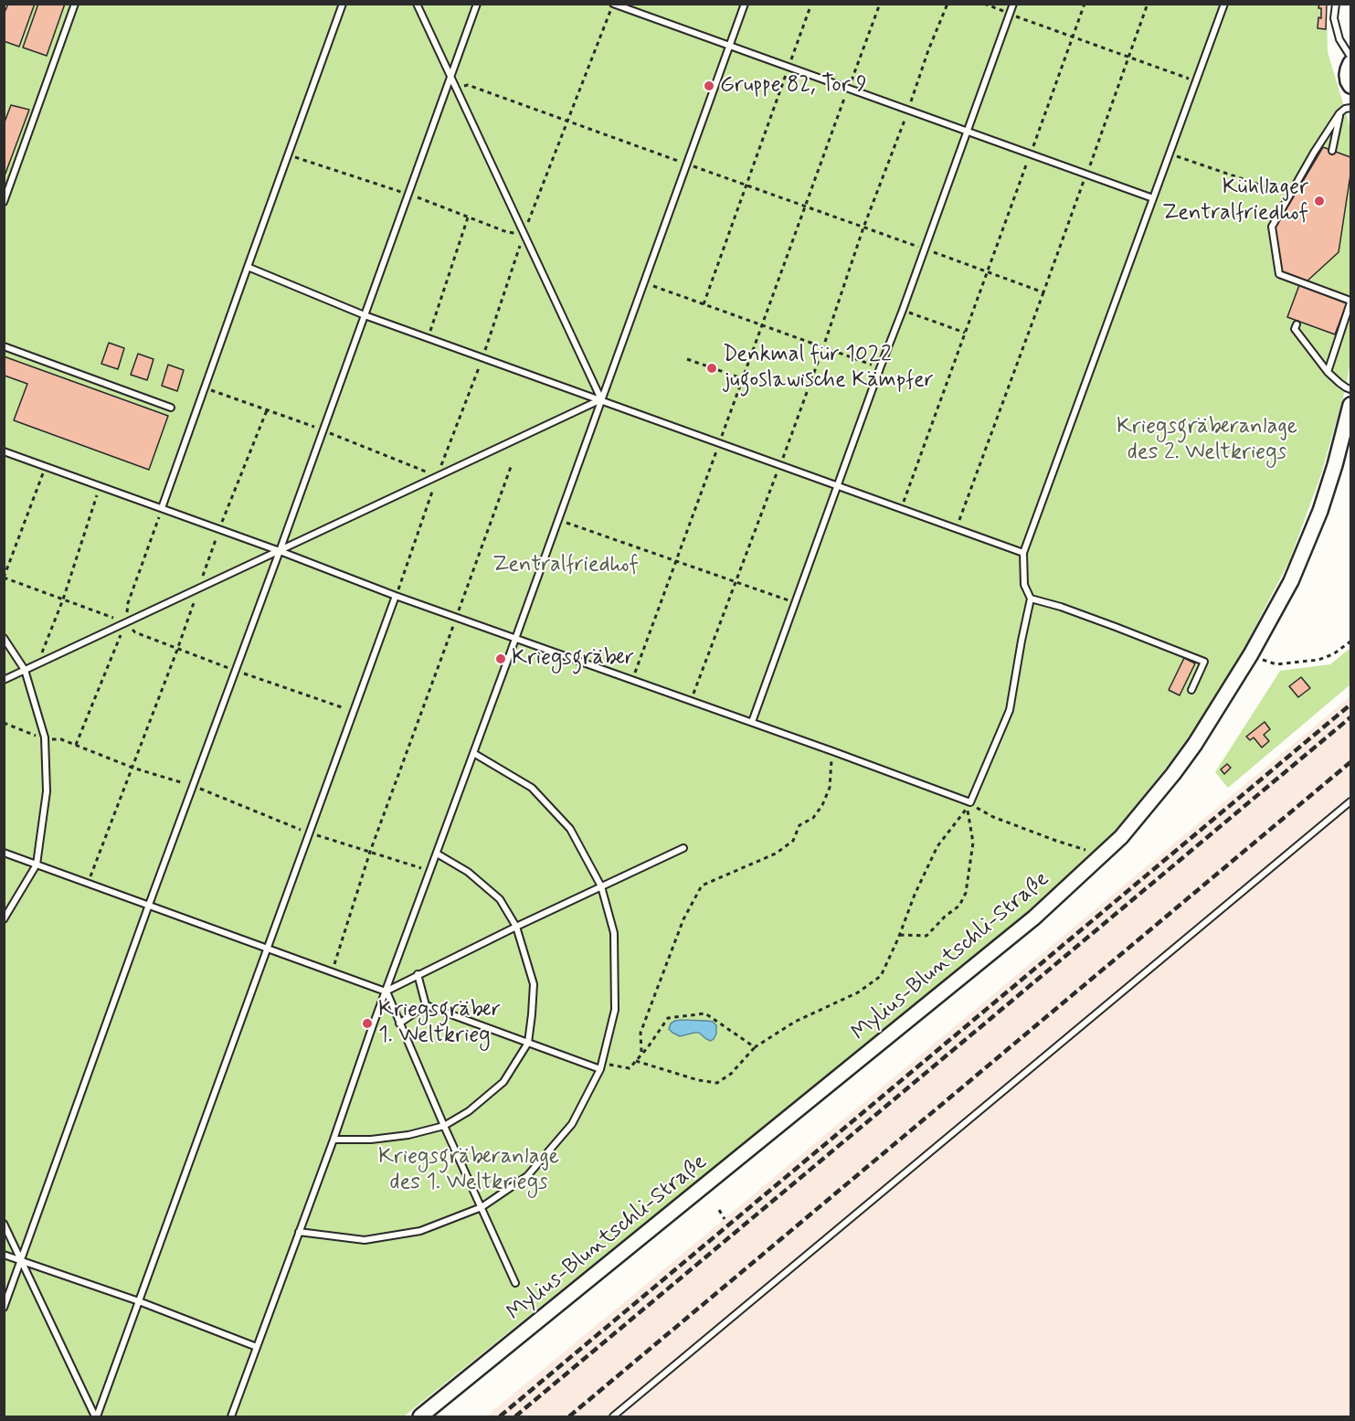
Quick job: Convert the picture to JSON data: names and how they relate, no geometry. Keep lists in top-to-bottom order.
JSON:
{
  "streets": {
    "street": ["Mylius-Bluntschli-Straße"]
  },
  "parks": ["Kriegsgräberanlage des 2. Weltkriegs", "Zentralfriedhof", "Kriegsgräberanlage des 1. Weltkriegs"],
  "places": [
    "Gruppe 82, Tor 9",
    "Kühllager Zentralfriedhof",
    "Denkmal für 1022 jugoslawische Kämpfer",
    "Kriegsgräber",
    "Kriegsgräber 1. Weltkrieg"
  ]
}
